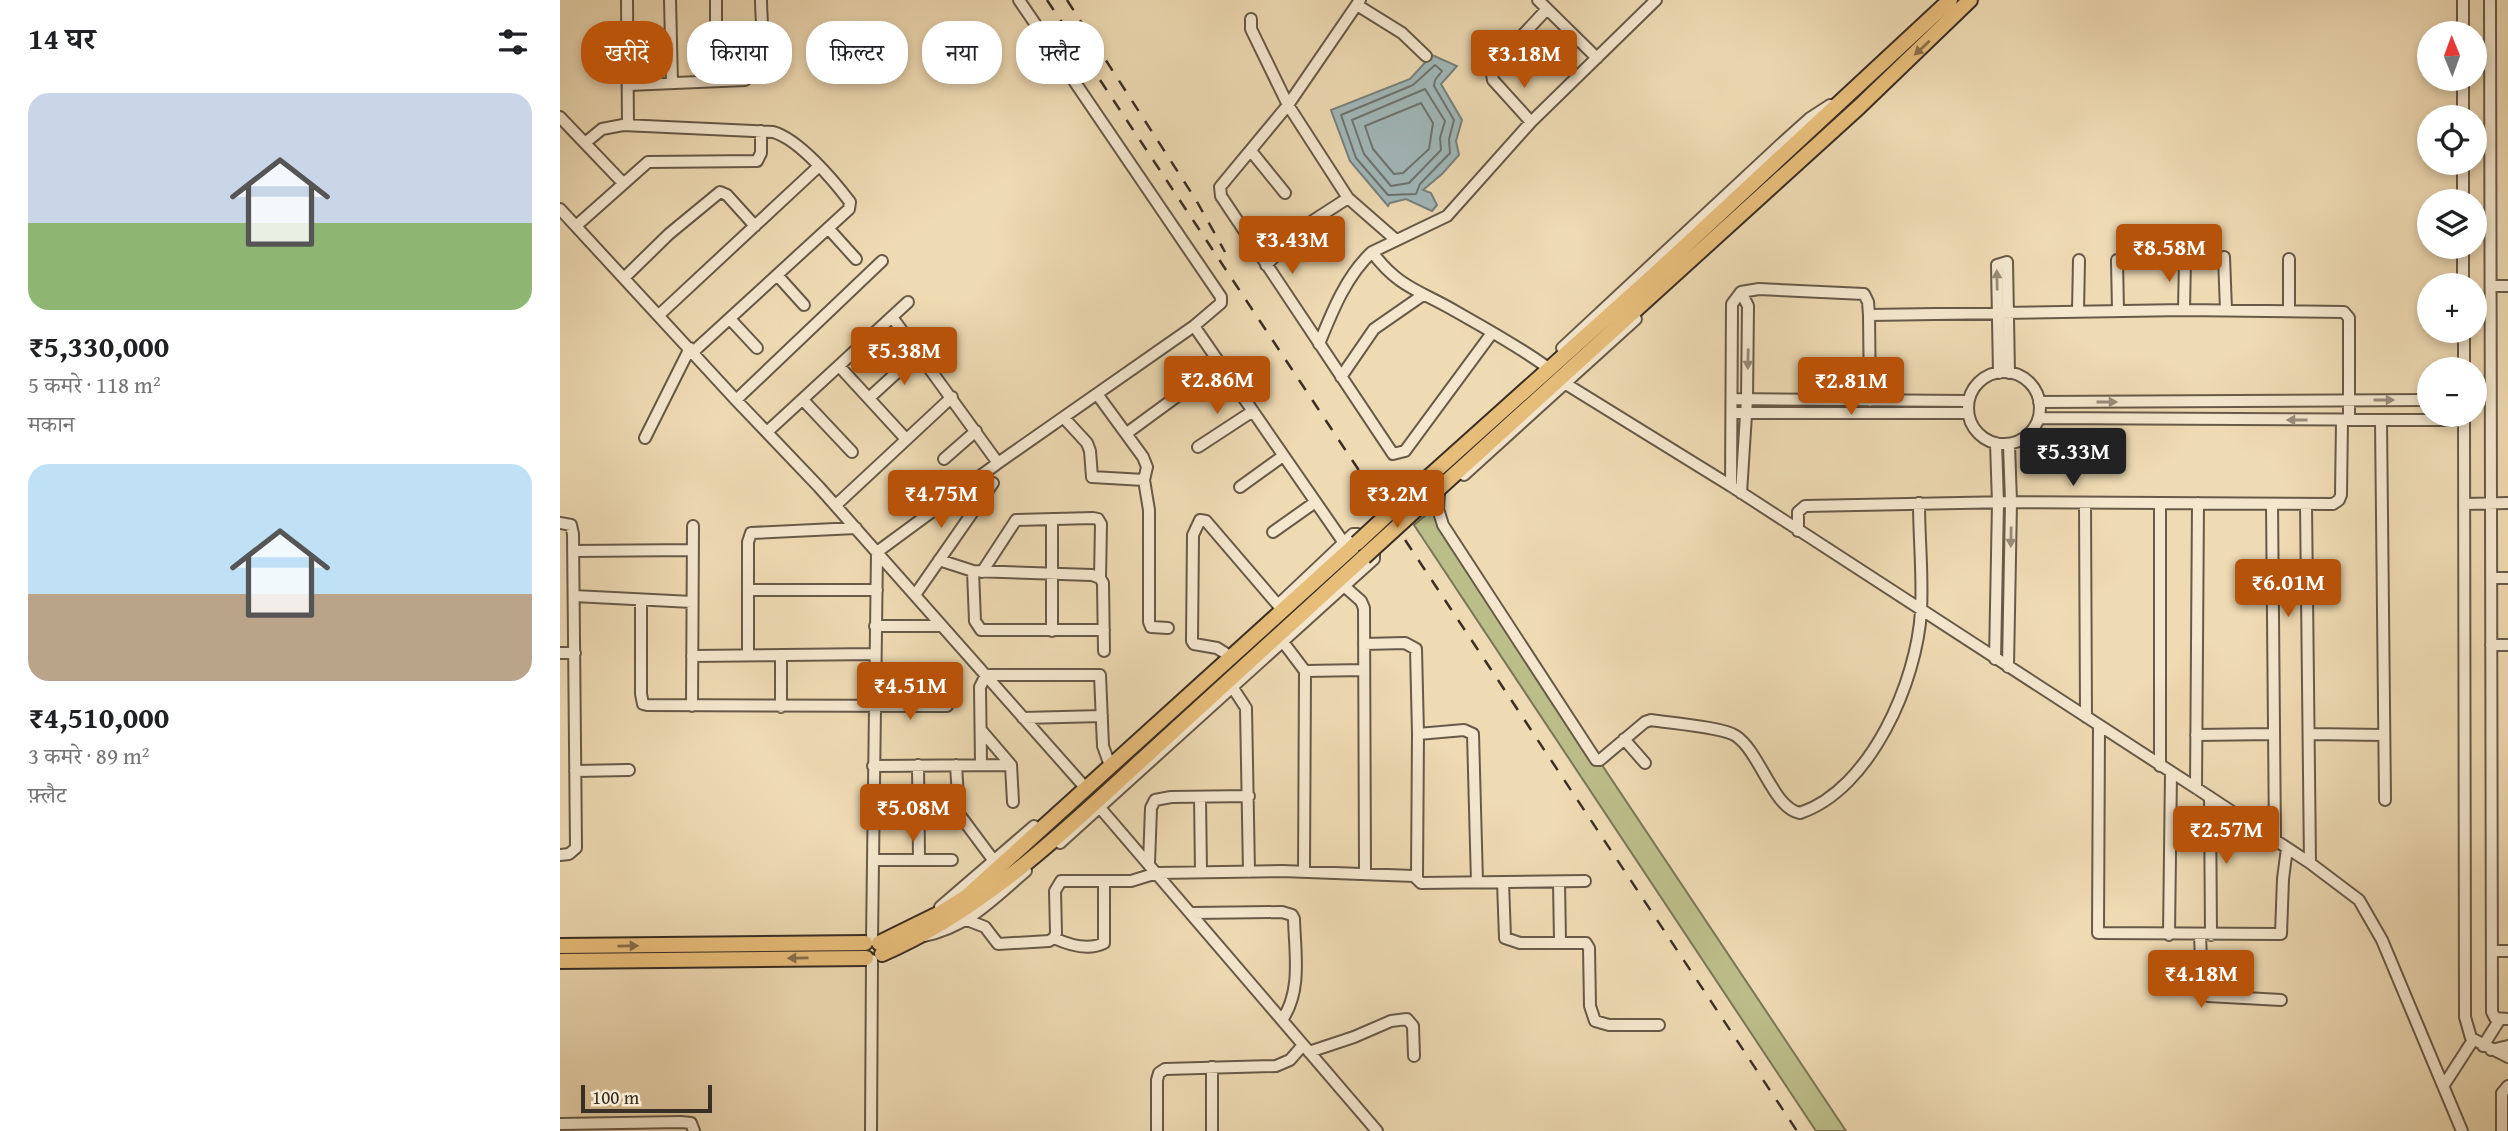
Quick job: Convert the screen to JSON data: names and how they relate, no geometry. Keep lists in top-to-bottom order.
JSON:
{
  "scale_bar": "100 m",
  "north": "top",
  "page": {
    "heading": "14 घर",
    "map_buttons": ["+", "−"],
    "chip": [
      "खरीदें",
      "किराया",
      "फ़िल्टर",
      "नया",
      "फ़्लैट"
    ],
    "price": [
      "₹3.18M",
      "₹3.43M",
      "₹8.58M",
      "₹5.38M",
      "₹2.86M",
      "₹2.81M",
      "₹5.33M",
      "₹4.75M",
      "₹3.2M",
      "₹6.01M",
      "₹4.51M",
      "₹5.08M",
      "₹2.57M",
      "₹4.18M"
    ],
    "list": [
      {
        "name": "₹5,330,000",
        "note": "5 कमरे · 118 m² · मकान"
      },
      {
        "name": "₹4,510,000",
        "note": "3 कमरे · 89 m² · फ़्लैट"
      }
    ],
    "scale": "100 m"
  }
}
